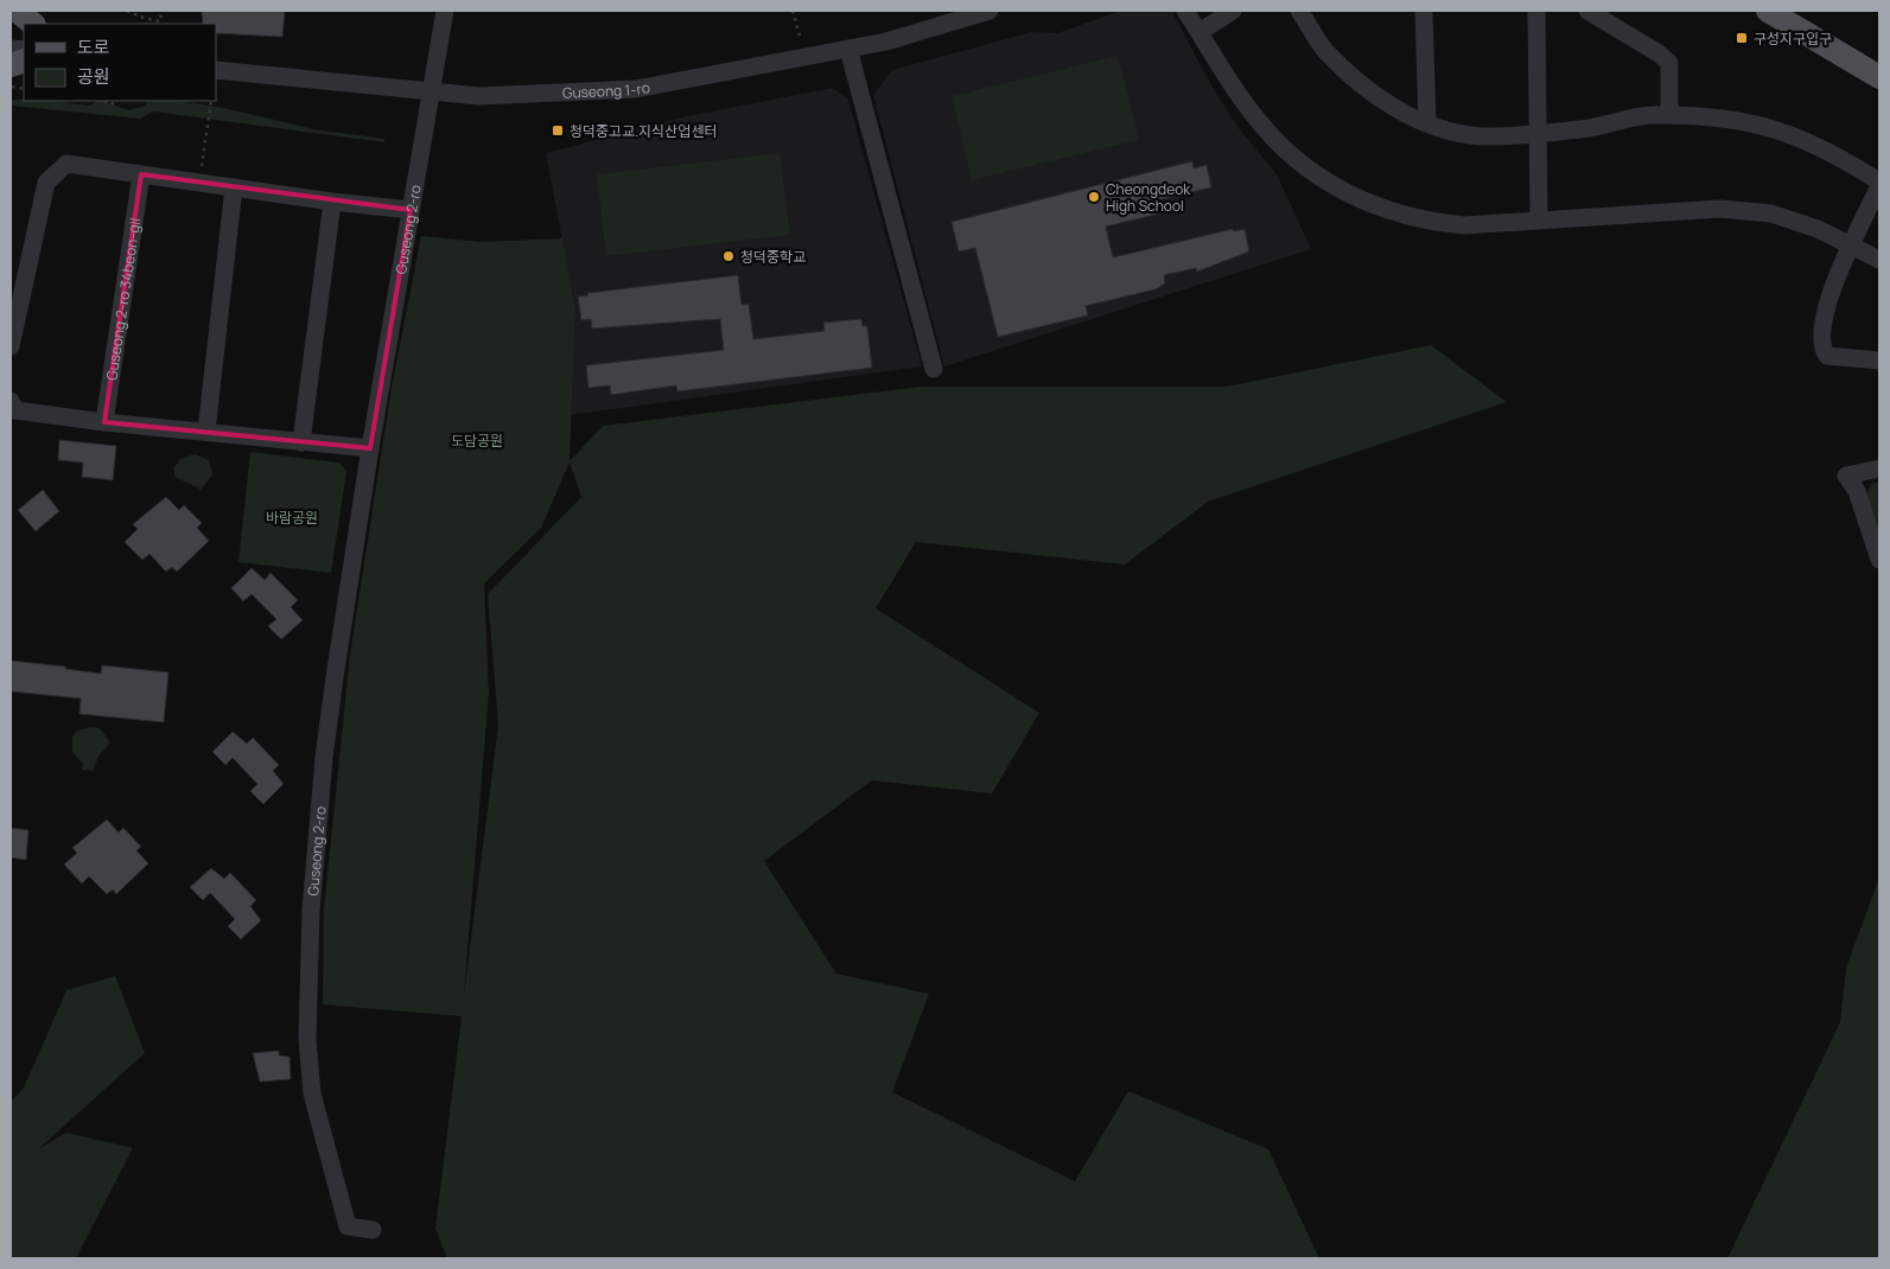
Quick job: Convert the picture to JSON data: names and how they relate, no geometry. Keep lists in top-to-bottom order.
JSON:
{
  "streets": {
    "street": ["Guseong 1-ro", "Guseong 2-ro", "Guseong 2-ro 34beon-gil"]
  },
  "crossings": [
    ["Guseong 1-ro", "Guseong 2-ro"]
  ],
  "parks": ["도담공원", "바람공원"],
  "places": {
    "transit": ["구성지구입구", "청덕중고교.지식산업센터"],
    "other": ["Cheongdeok High School", "청덕중학교"]
  },
  "legend": ["도로", "공원"]
}
